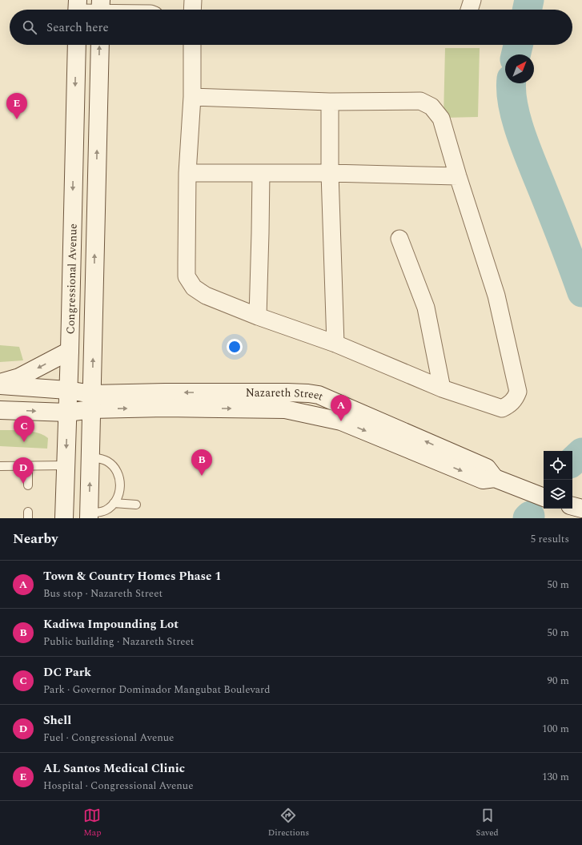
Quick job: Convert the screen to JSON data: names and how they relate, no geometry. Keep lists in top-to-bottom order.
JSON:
{
  "streets": {
    "main road": ["Congressional Avenue", "Nazareth Street"]
  },
  "crossings": [
    ["Congressional Avenue", "Nazareth Street"]
  ],
  "north": "top right",
  "page": {
    "search": "Search here",
    "pins": [
      "E",
      "A",
      "C",
      "B",
      "D"
    ],
    "heading": ["Nearby", "5 results"],
    "list": [
      {
        "mark": "A",
        "name": "Town & Country Homes Phase 1",
        "note": "Bus stop · Nazareth Street",
        "value": "50 m"
      },
      {
        "mark": "B",
        "name": "Kadiwa Impounding Lot",
        "note": "Public building · Nazareth Street",
        "value": "50 m"
      },
      {
        "mark": "C",
        "name": "DC Park",
        "note": "Park · Governor Dominador Mangubat Boulevard",
        "value": "90 m"
      },
      {
        "mark": "D",
        "name": "Shell",
        "note": "Fuel · Congressional Avenue",
        "value": "100 m"
      },
      {
        "mark": "E",
        "name": "AL Santos Medical Clinic",
        "note": "Hospital · Congressional Avenue",
        "value": "130 m"
      }
    ],
    "nav": ["Map", "Directions", "Saved"]
  }
}
